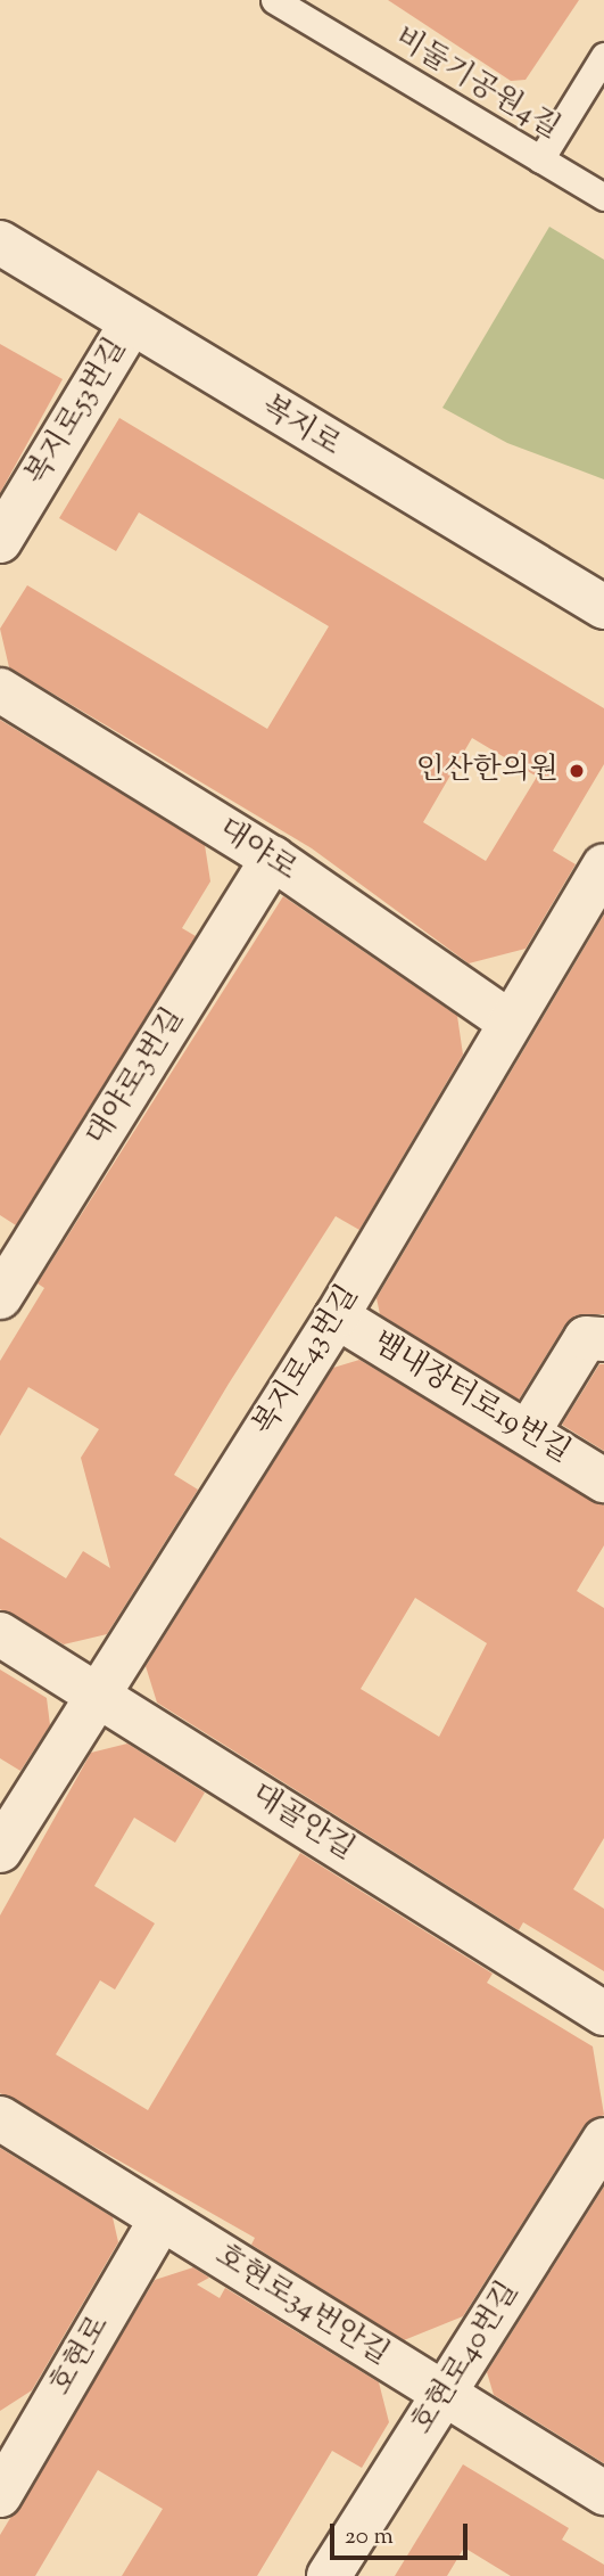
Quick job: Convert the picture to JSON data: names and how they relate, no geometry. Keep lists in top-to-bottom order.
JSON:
{
  "streets": {
    "street": [
      "복지로53번길",
      "복지로",
      "대야로",
      "대야로3번길",
      "복지로43번길",
      "뱀내장터로19번길",
      "대골안길",
      "호현로34번안길",
      "호현로",
      "호현로40번길"
    ],
    "lane": ["비둘기공원4길"]
  },
  "crossings": [
    ["복지로53번길", "복지로"],
    ["대야로", "대야로3번길"],
    ["대야로", "복지로43번길"],
    ["복지로43번길", "뱀내장터로19번길"],
    ["복지로43번길", "대골안길"],
    ["호현로34번안길", "호현로"],
    ["호현로34번안길", "호현로40번길"]
  ],
  "places": ["인산한의원"],
  "scale_bar": "20 m"
}
